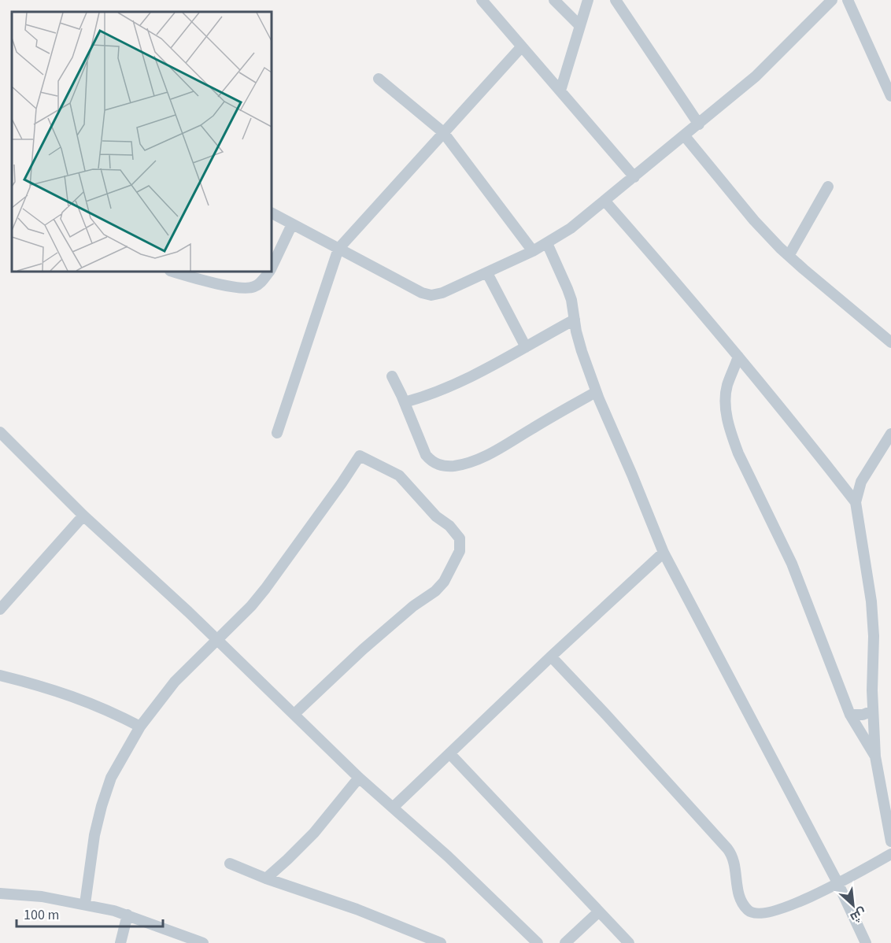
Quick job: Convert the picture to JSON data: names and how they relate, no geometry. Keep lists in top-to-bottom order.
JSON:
{
  "scale_bar": "100 m",
  "north": "bottom right"
}
